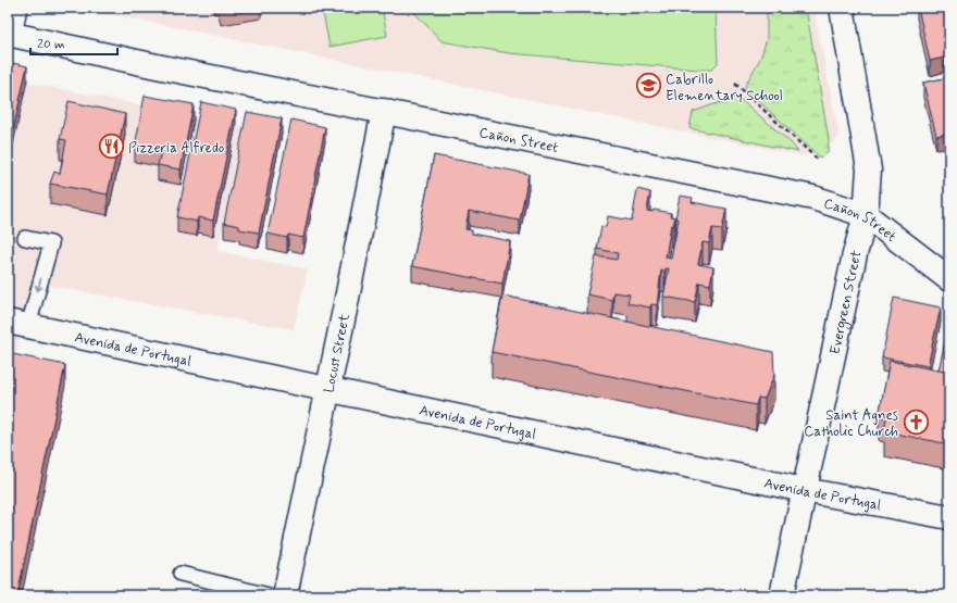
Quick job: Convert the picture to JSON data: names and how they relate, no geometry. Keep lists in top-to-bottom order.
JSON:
{
  "streets": {
    "street": [
      "Cañon Street",
      "Evergreen Street",
      "Avenida de Portugal",
      "Locust Street"
    ]
  },
  "crossings": [
    ["Cañon Street", "Evergreen Street"],
    ["Cañon Street", "Locust Street"],
    ["Evergreen Street", "Avenida de Portugal"],
    ["Avenida de Portugal", "Locust Street"]
  ],
  "places": {
    "school or university": ["Cabrillo Elementary School"],
    "restaurant": ["Pizzeria Alfredo"],
    "church": ["Saint Agnes Catholic Church"]
  },
  "scale_bar": "20 m"
}
